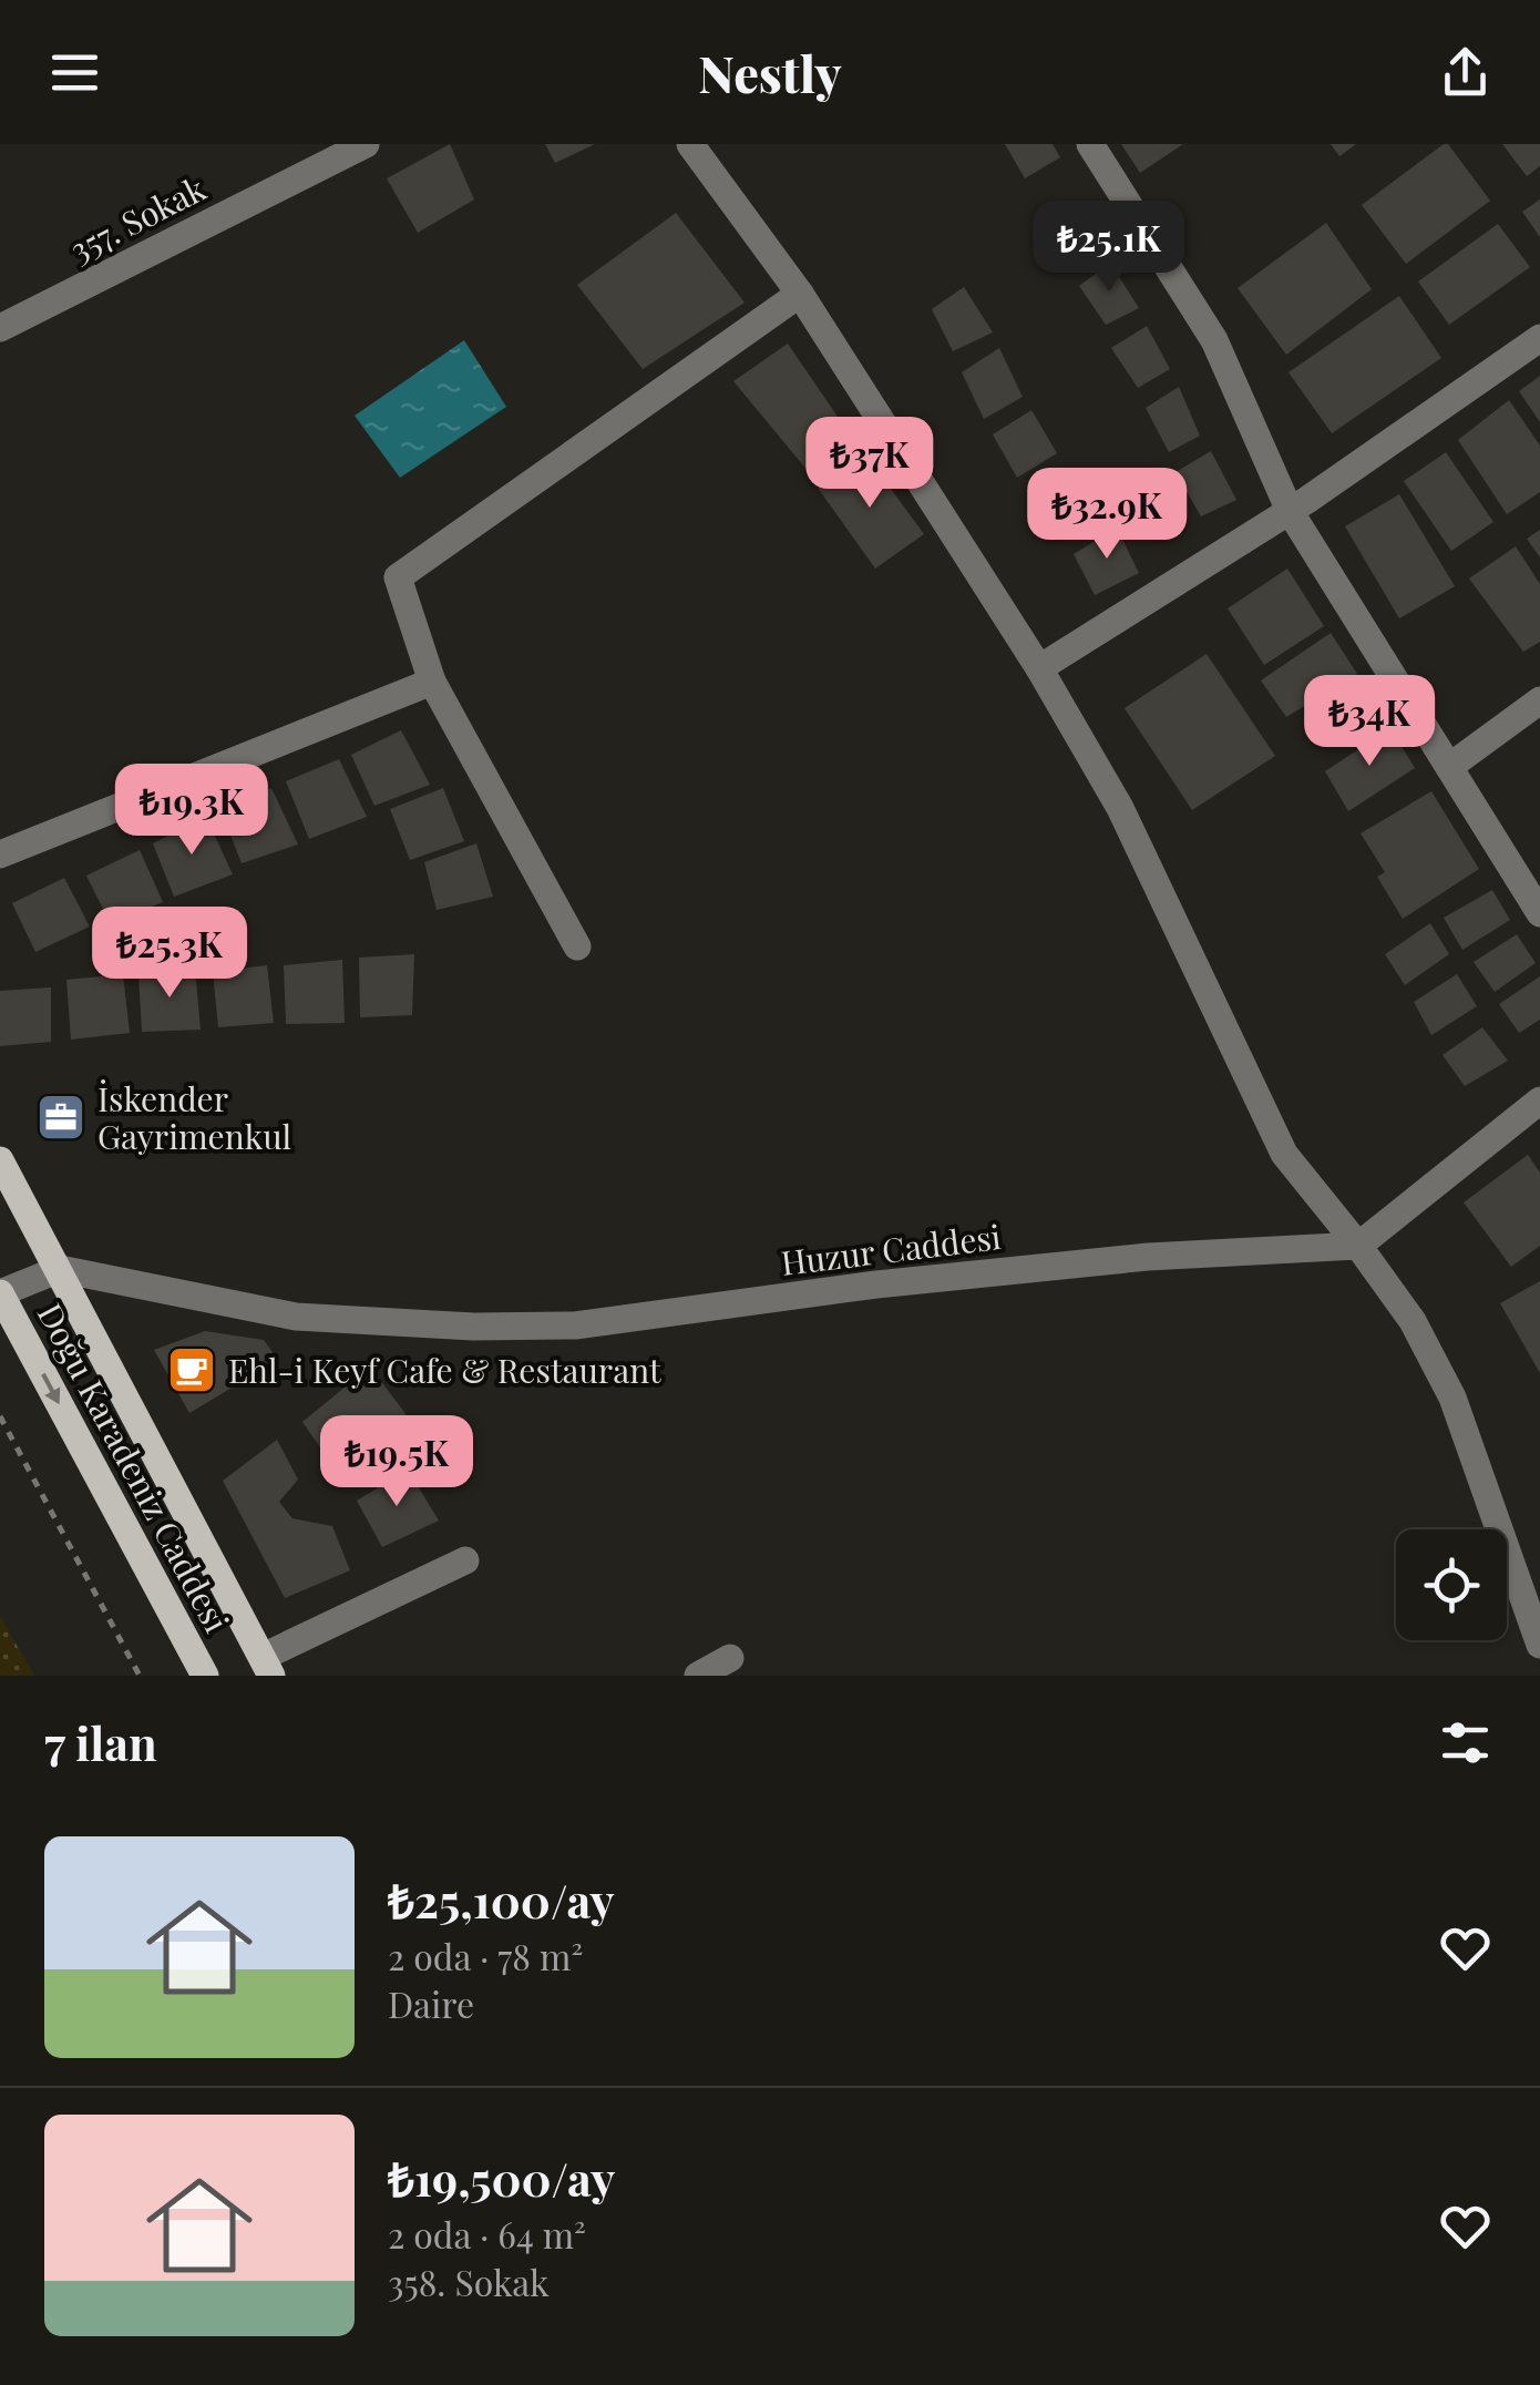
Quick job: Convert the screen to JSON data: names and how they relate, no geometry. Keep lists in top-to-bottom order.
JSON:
{
  "streets": {
    "main road": ["Doğu Karadeniz Caddesi"],
    "street": ["357. Sokak", "Huzur Caddesi"]
  },
  "crossings": [
    ["Huzur Caddesi", "Doğu Karadeniz Caddesi"]
  ],
  "places": {
    "office": ["İskender Gayrimenkul"],
    "cafe": ["Ehl-i Keyf Cafe & Restaurant"]
  },
  "page": {
    "header": "Nestly",
    "price": [
      "₺25.1K",
      "₺37K",
      "₺32.9K",
      "₺34K",
      "₺19.3K",
      "₺25.3K",
      "₺19.5K"
    ],
    "heading": "7 ilan",
    "list": [
      {
        "name": "₺25,100/ay",
        "note": "2 oda · 78 m² · Daire"
      },
      {
        "name": "₺19,500/ay",
        "note": "2 oda · 64 m² · 358. Sokak"
      }
    ]
  }
}
